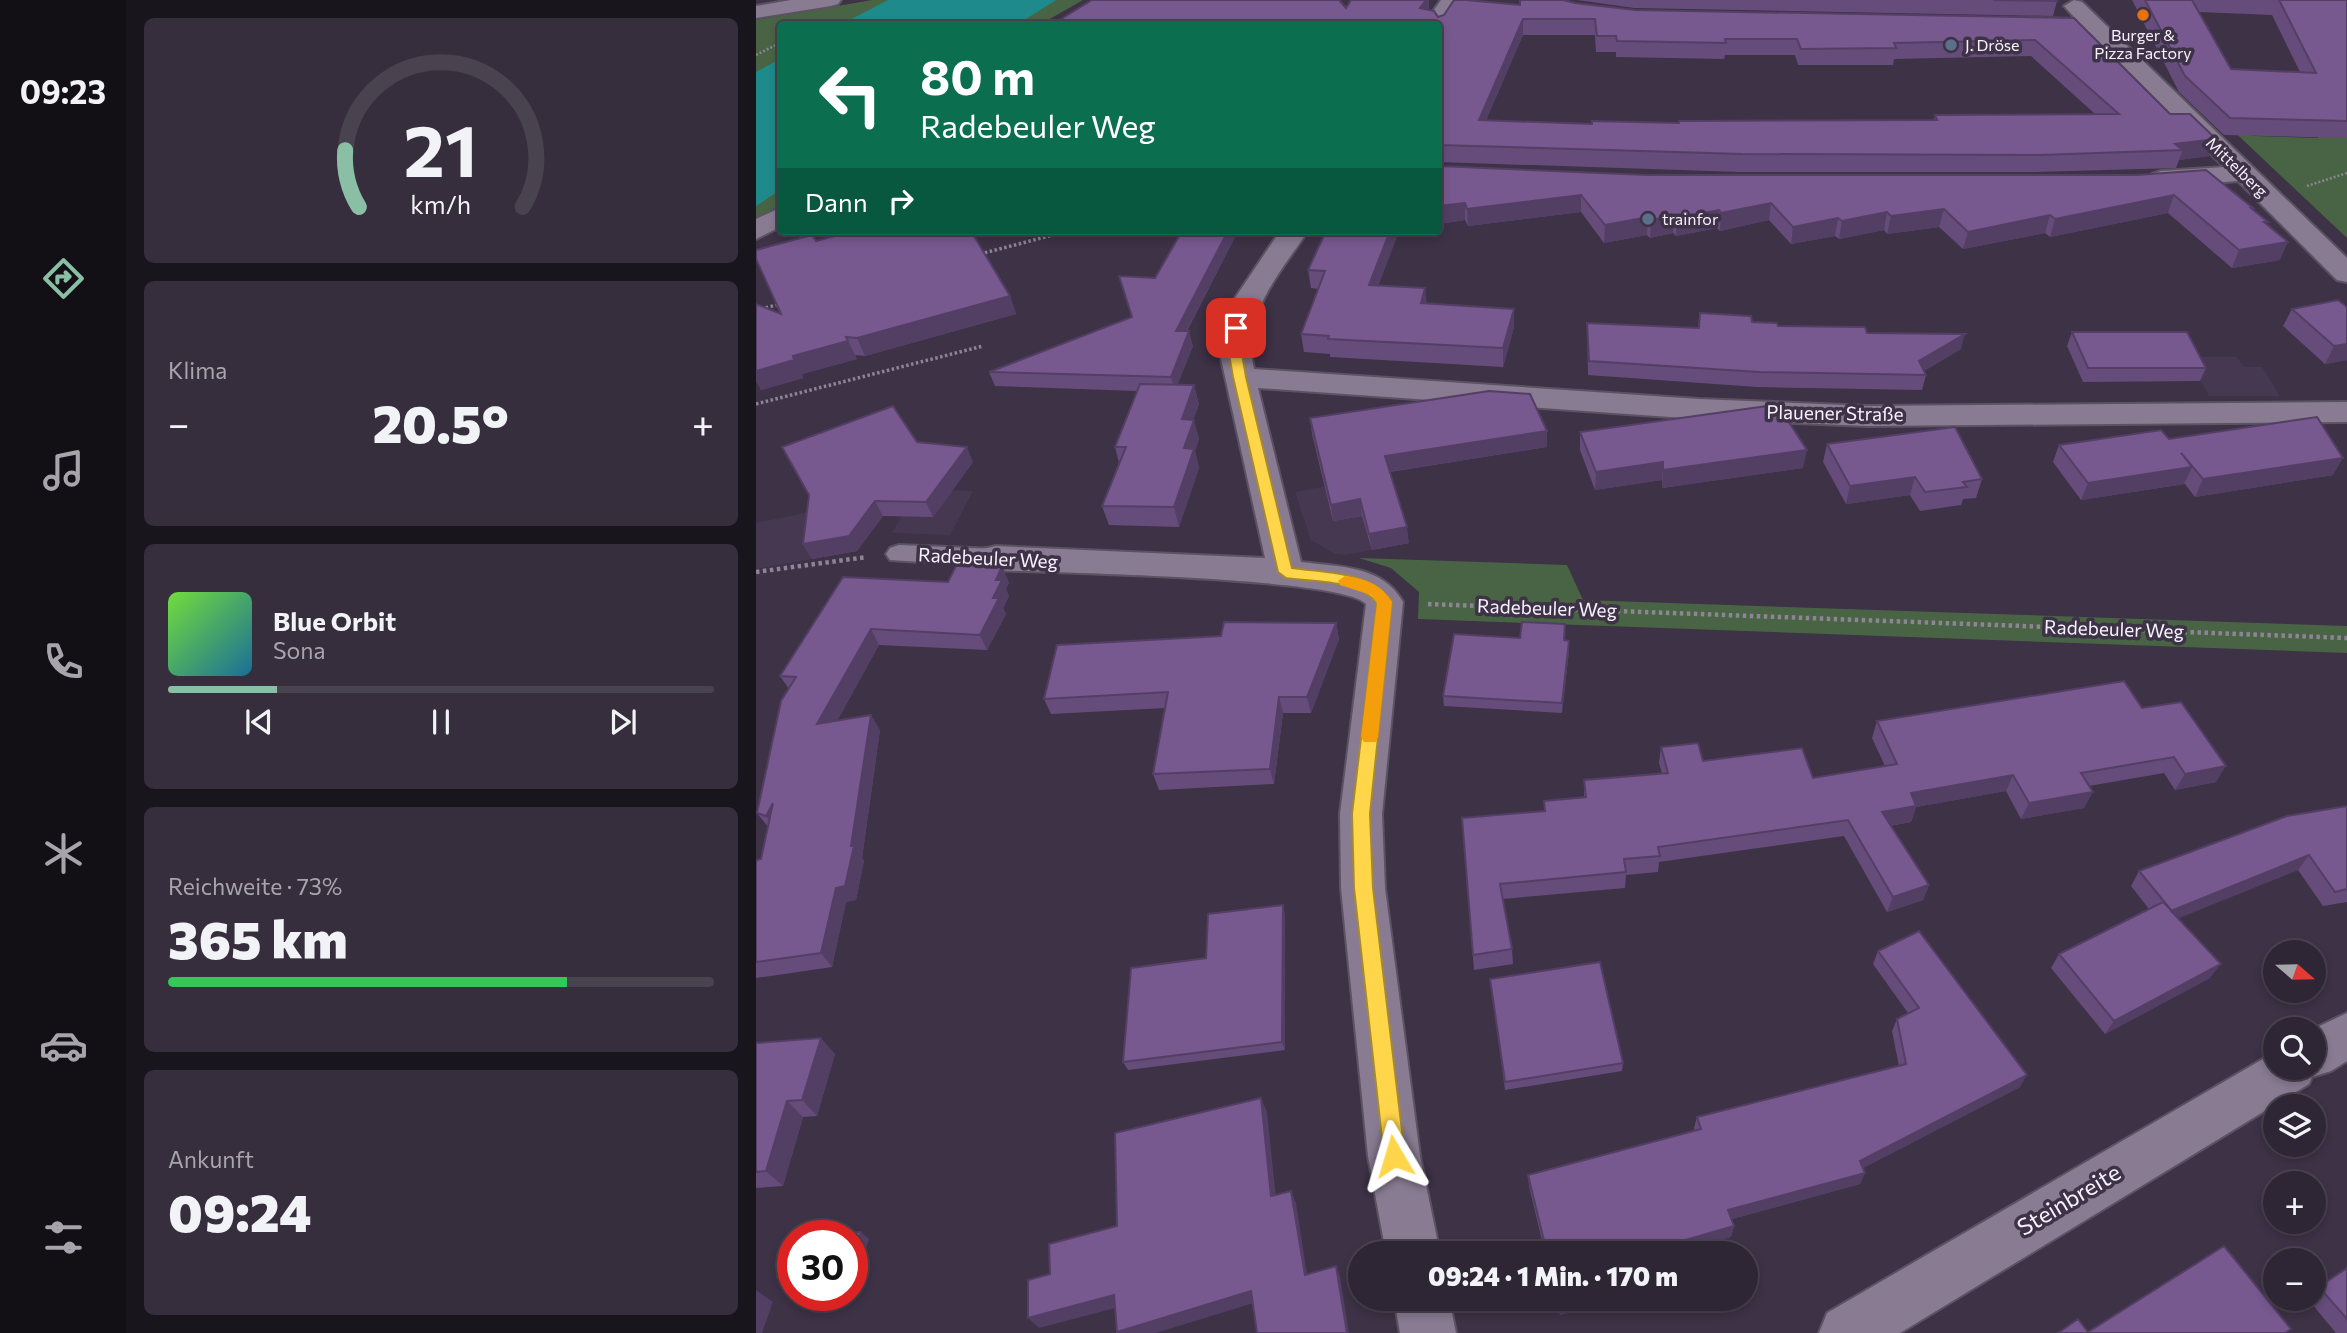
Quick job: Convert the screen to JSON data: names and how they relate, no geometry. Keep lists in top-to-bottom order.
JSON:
{
  "streets": {
    "street": [
      "Mittelberg",
      "Plauener Straße",
      "Radebeuler Weg",
      "Steinbreite"
    ]
  },
  "places": ["Burger & Pizza Factory", "J. Dröse", "trainfor"],
  "north": "right",
  "page": {
    "tabs": "09:23",
    "turn": ["80 m", "Radebeuler Weg"],
    "then": "Dann",
    "tile": [
      "Klima",
      ["Reichweite · 73%", "365 km"],
      ["Ankunft", "09:24"]
    ],
    "heat": ["−", "20.5°", "+"],
    "song": ["Blue Orbit", "Sona"],
    "map_buttons": ["+", "−"],
    "limit": "30",
    "trip": "09:24 · 1 Min. · 170 m",
    "gauge": ["21", "km/h"]
  }
}
